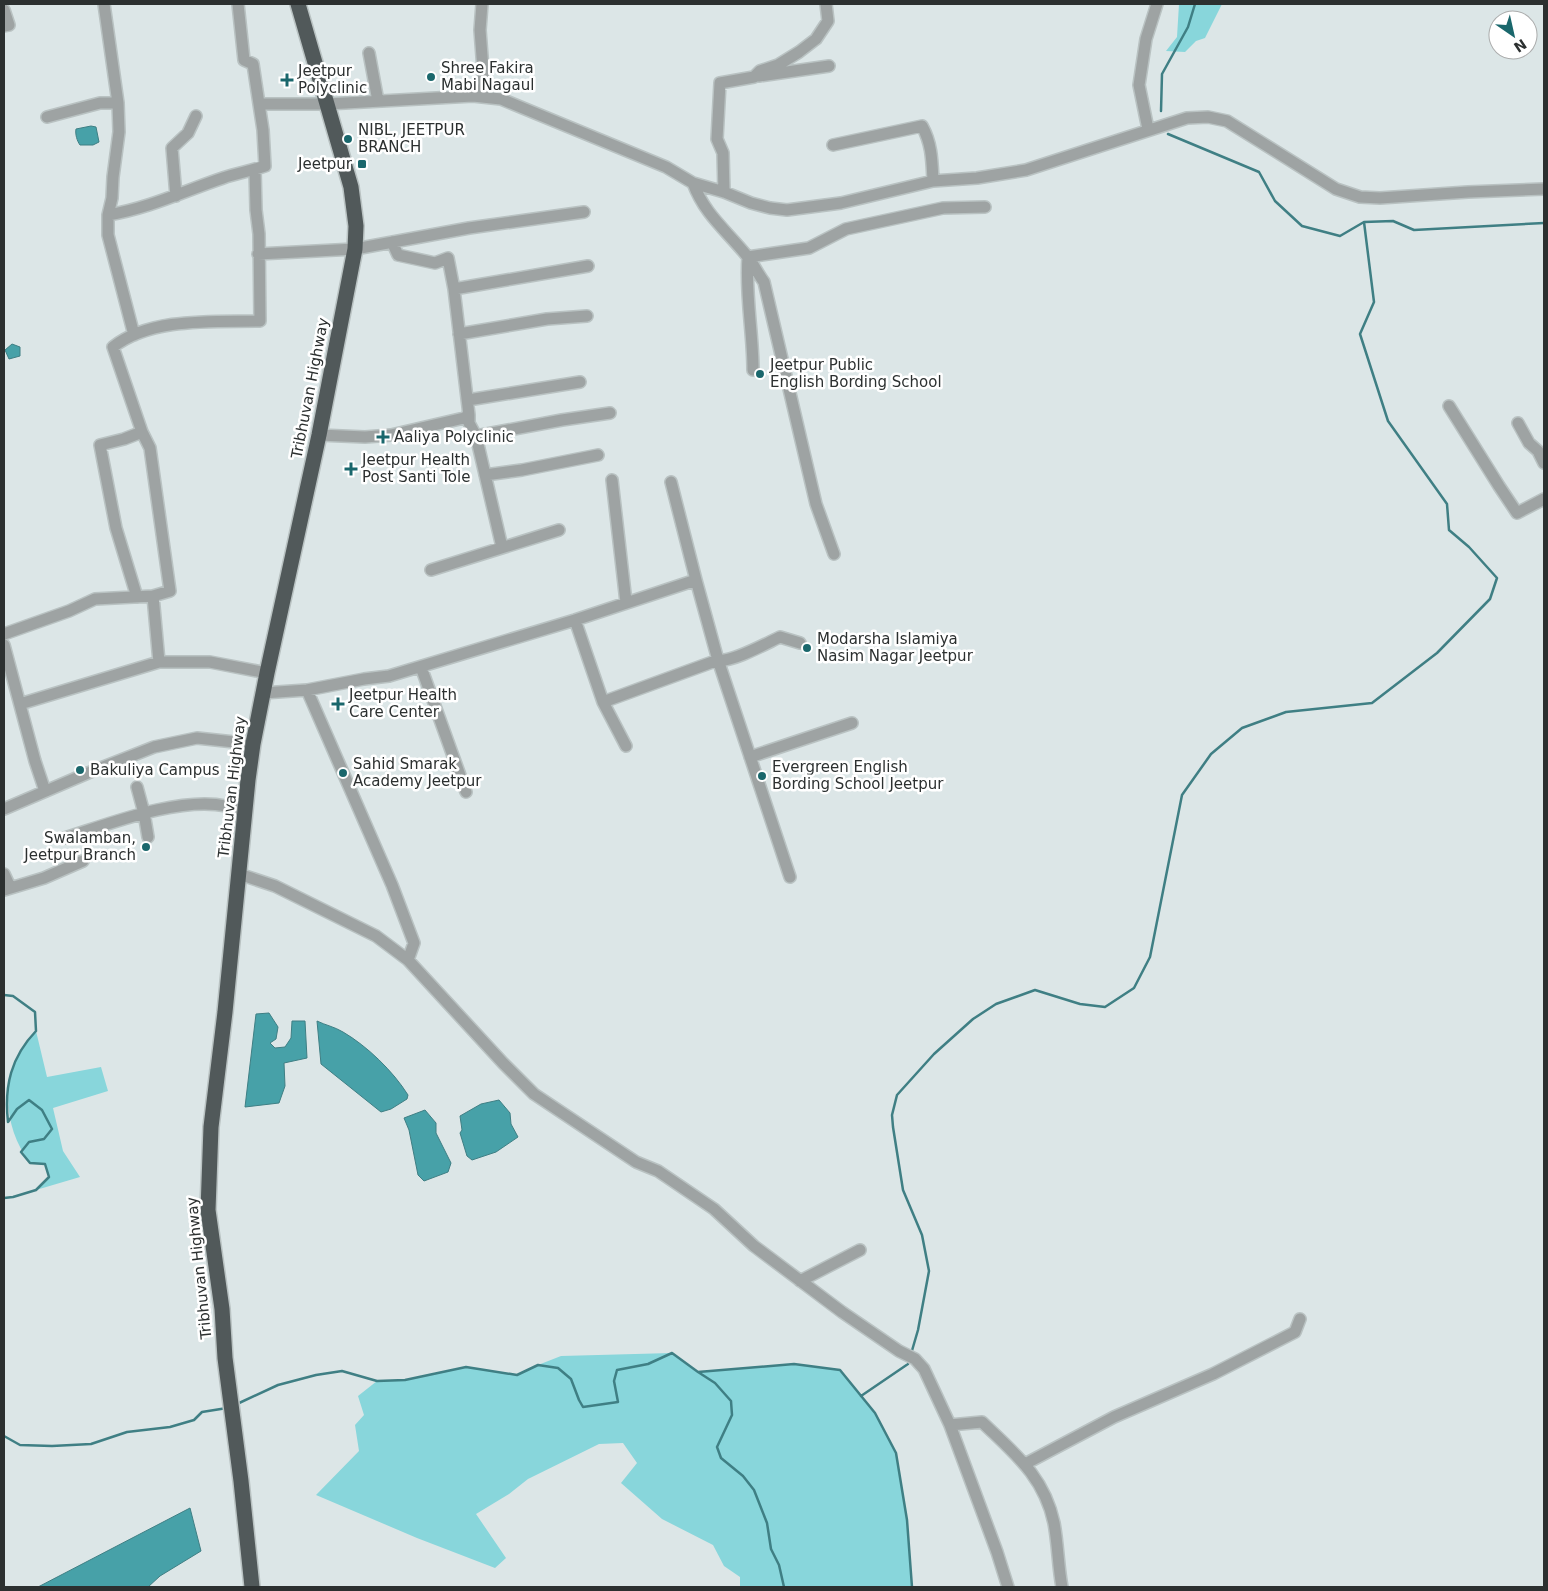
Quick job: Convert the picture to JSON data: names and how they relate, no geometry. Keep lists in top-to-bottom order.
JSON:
{
  "streets": {
    "highway": ["Tribhuvan Highway"]
  },
  "places": {
    "other": [
      "Shree Fakira Mabi Nagaul",
      "NIBL, JEETPUR BRANCH",
      "Jeetpur Public English Bording School",
      "Modarsha Islamiya Nasim Nagar Jeetpur",
      "Bakuliya Campus",
      "Sahid Smarak Academy Jeetpur",
      "Evergreen English Bording School Jeetpur",
      "Swalamban, Jeetpur Branch"
    ],
    "health": [
      "Jeetpur Polyclinic",
      "Aaliya Polyclinic",
      "Jeetpur Health Post Santi Tole",
      "Jeetpur Health Care Center"
    ],
    "transit": ["Jeetpur"]
  },
  "north": "bottom right"
}
